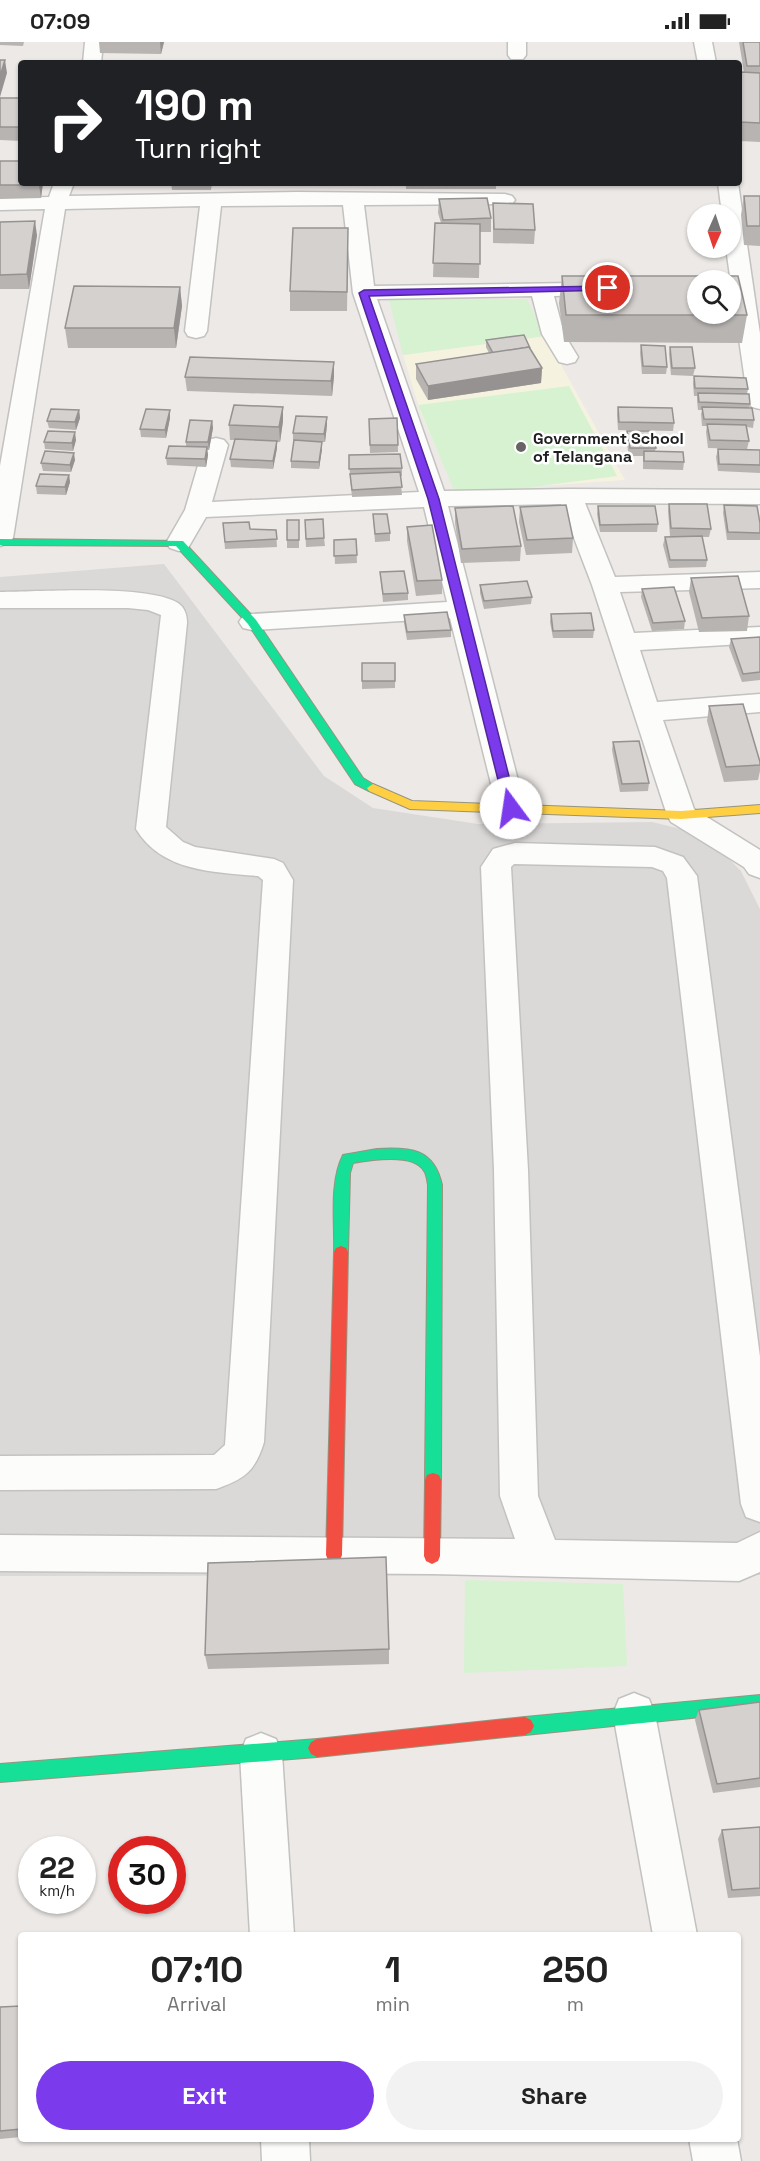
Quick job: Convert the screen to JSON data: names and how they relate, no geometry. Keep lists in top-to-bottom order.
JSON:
{
  "places": ["Government School of Telangana"],
  "north": "bottom",
  "page": {
    "status": "07:09",
    "turn": ["190 m", "Turn right"],
    "speed": "22 km/h",
    "limit": "30",
    "eta": [
      "07:10",
      "Arrival",
      "1",
      "min",
      "250",
      "m"
    ],
    "buttons": ["Exit", "Share"]
  }
}
